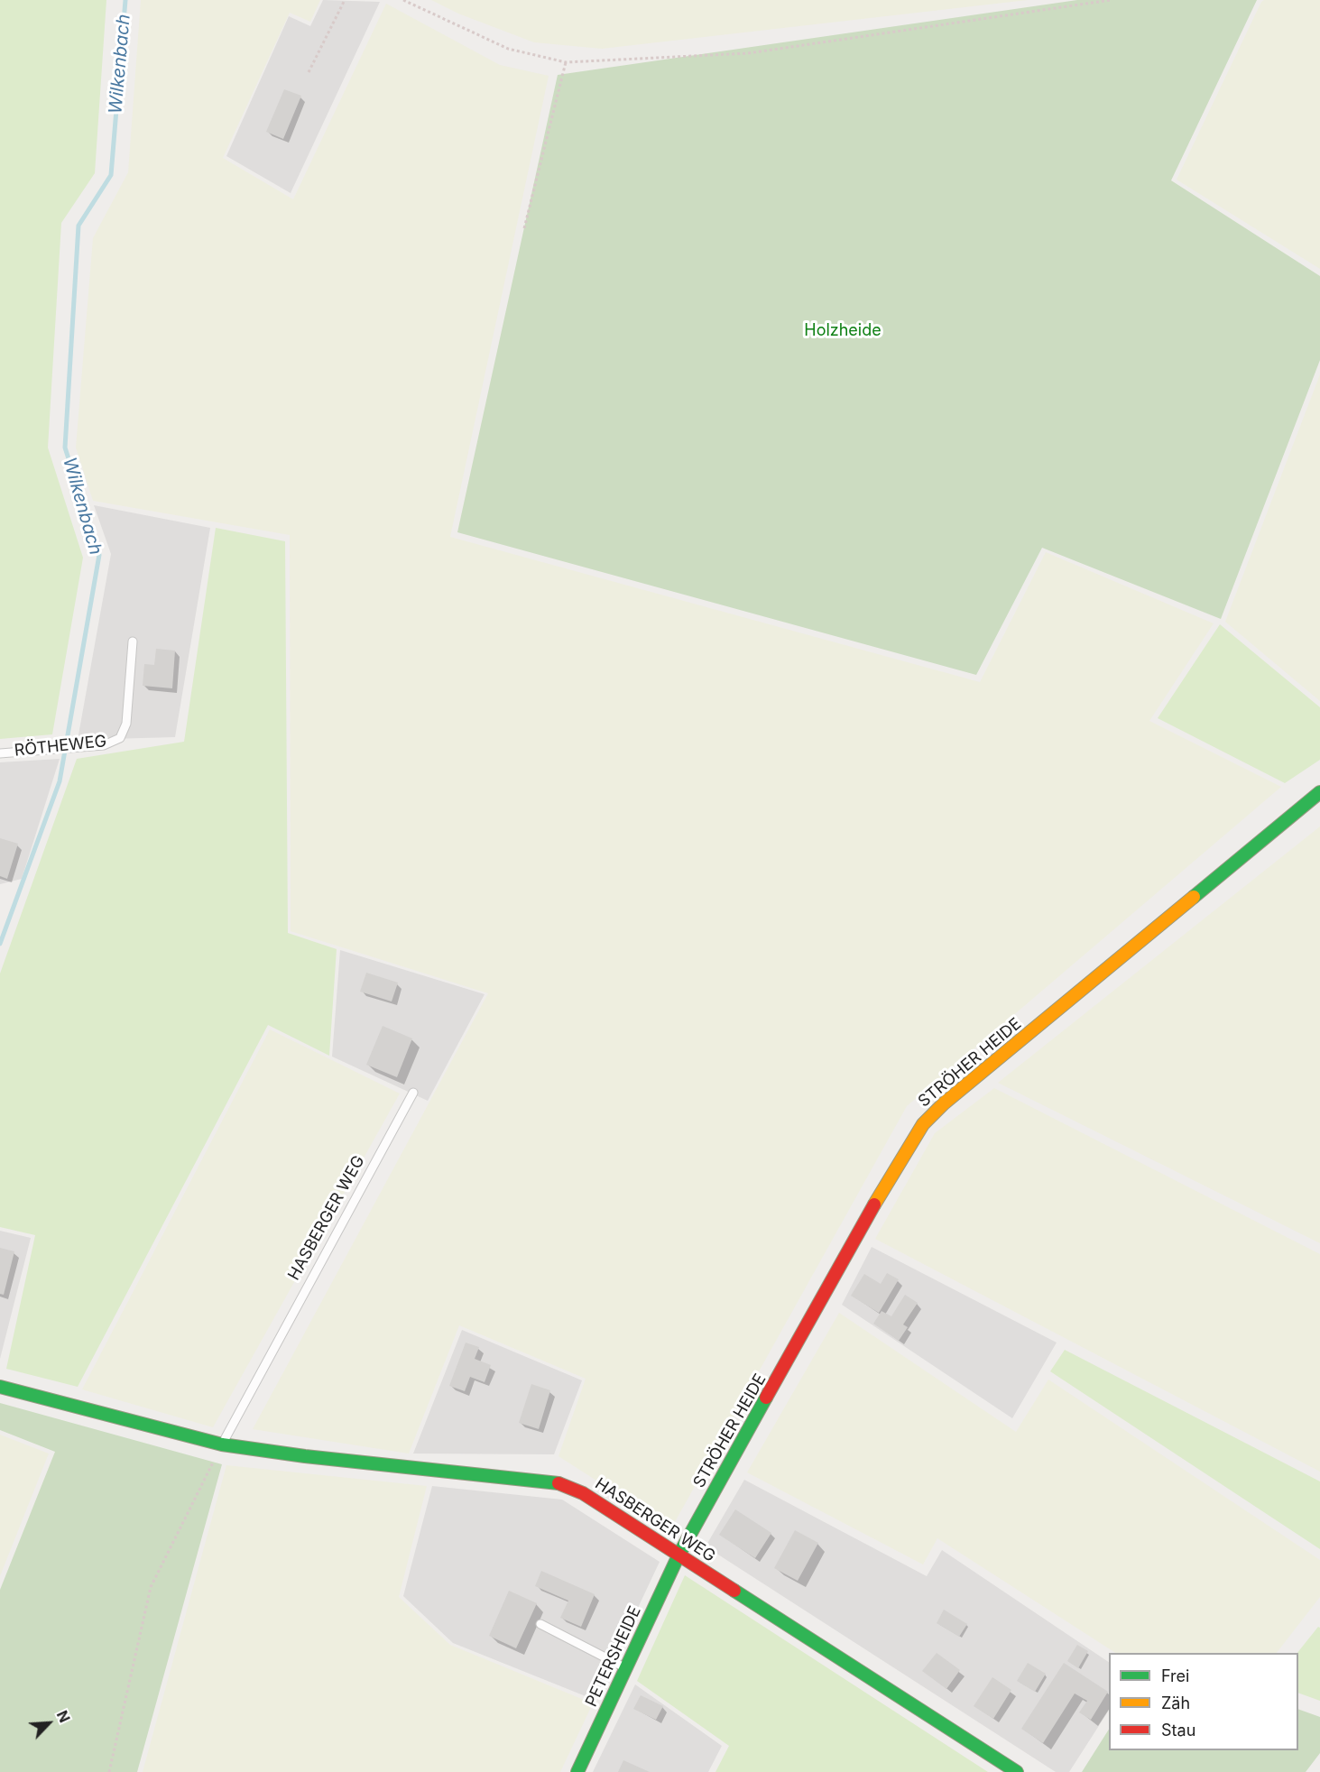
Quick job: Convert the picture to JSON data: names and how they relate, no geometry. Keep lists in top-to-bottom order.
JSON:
{
  "streets": {
    "street": ["STRÖHER HEIDE", "HASBERGER WEG", "PETERSHEIDE"],
    "lane": ["RÖTHEWEG"]
  },
  "crossings": [
    ["STRÖHER HEIDE", "HASBERGER WEG"],
    ["STRÖHER HEIDE", "PETERSHEIDE"],
    ["HASBERGER WEG", "PETERSHEIDE"]
  ],
  "water": ["Wilkenbach"],
  "parks": ["Holzheide"],
  "legend": ["Frei", "Zäh", "Stau"],
  "north": "top right"
}
